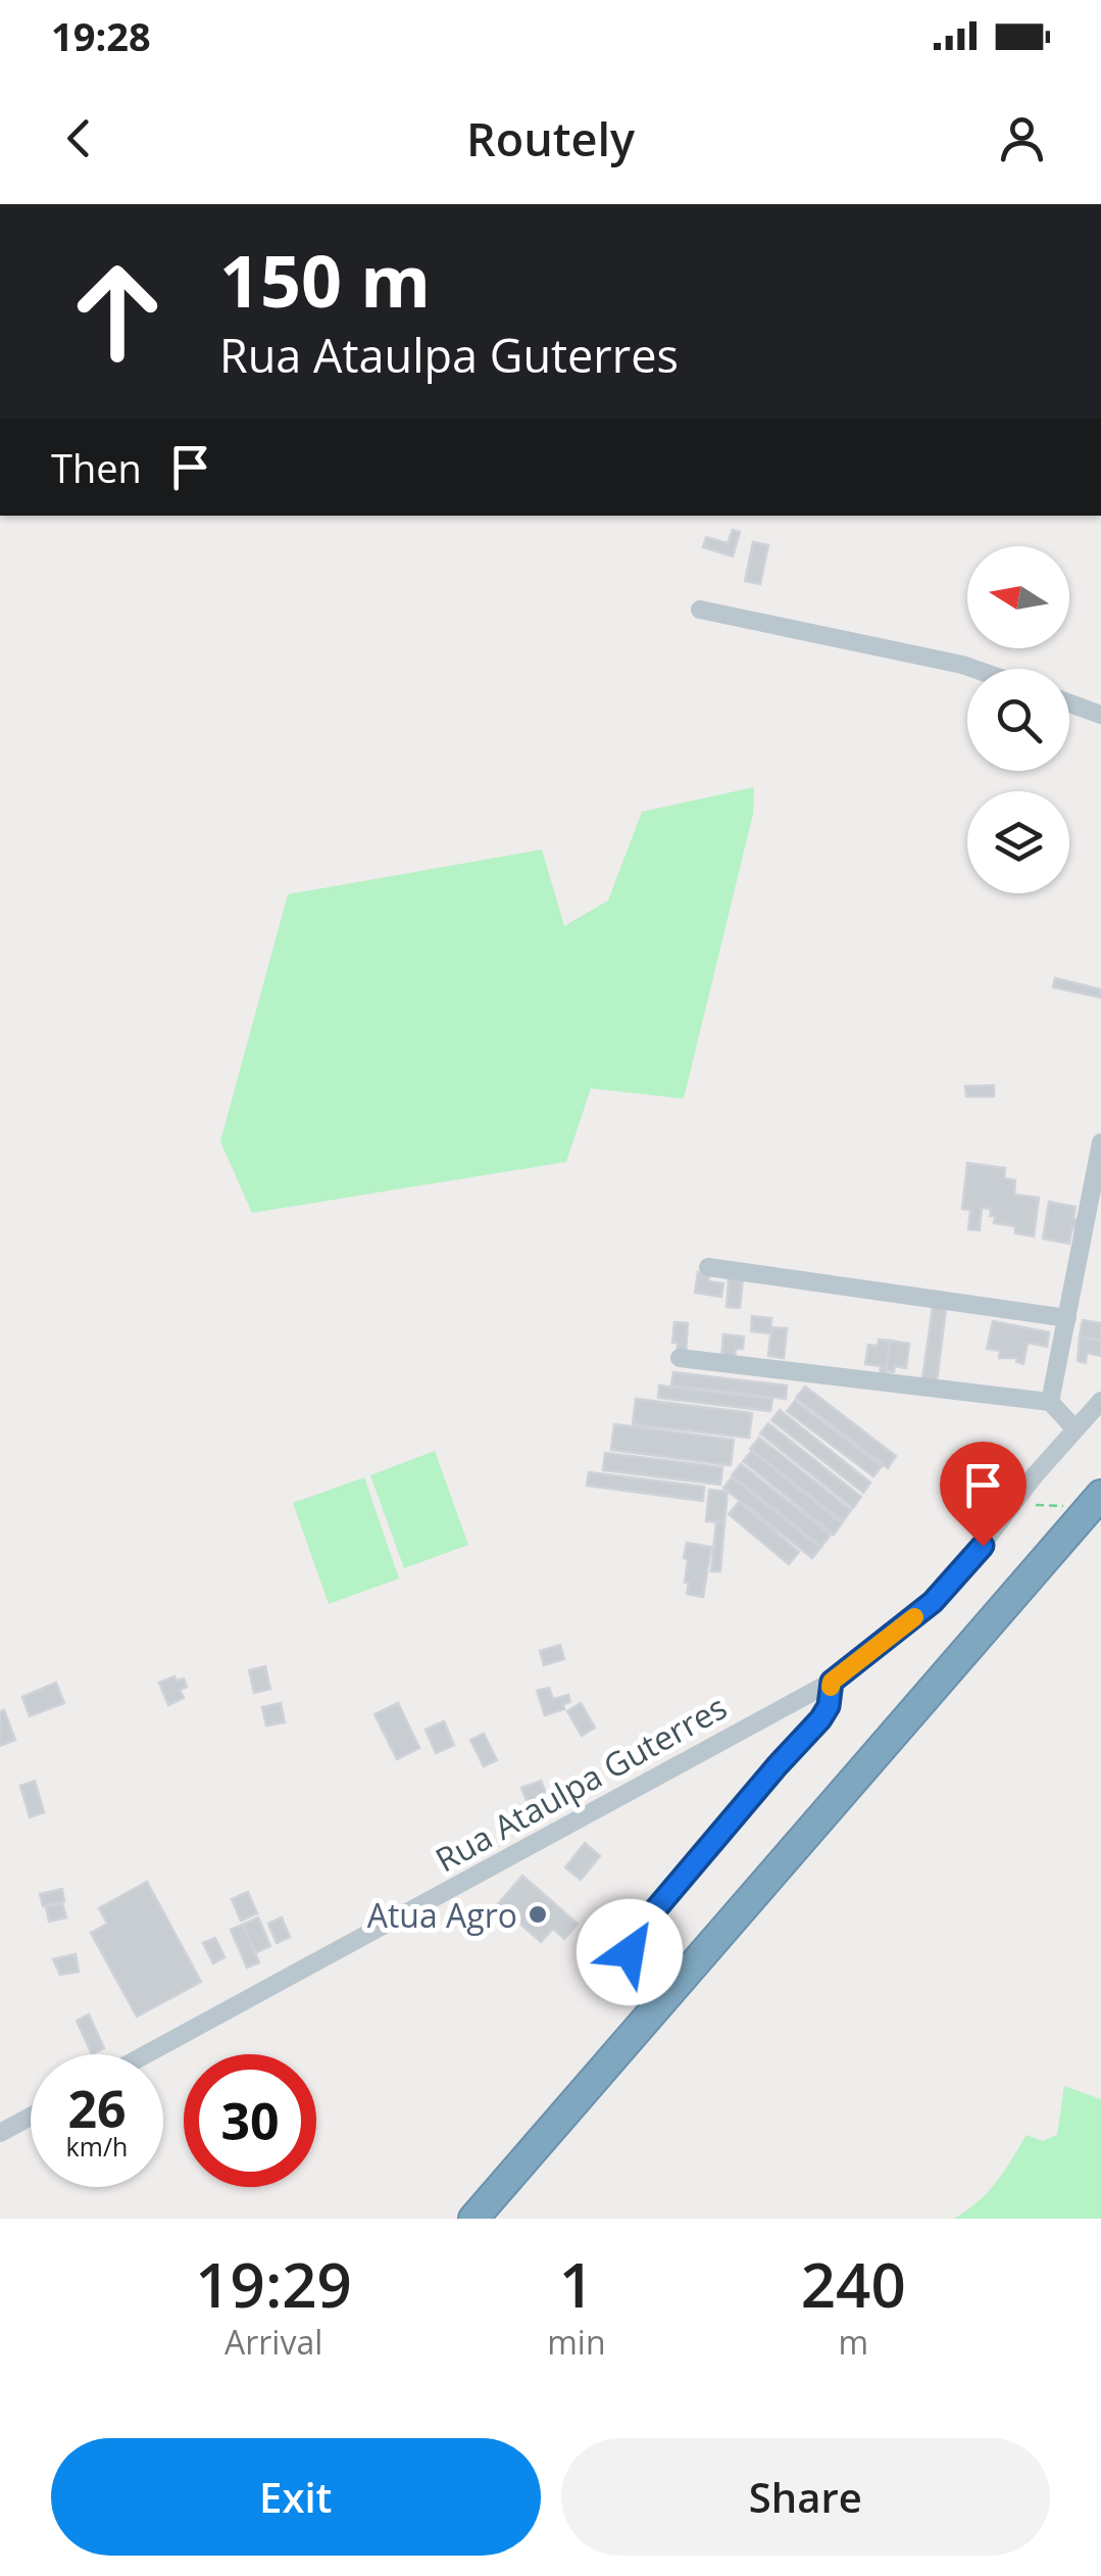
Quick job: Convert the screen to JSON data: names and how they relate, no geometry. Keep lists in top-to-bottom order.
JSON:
{
  "streets": {
    "street": ["Rua Ataulpa Guterres"]
  },
  "places": ["Atua Agro"],
  "north": "left",
  "page": {
    "status": "19:28",
    "header": "Routely",
    "turn": ["150 m", "Rua Ataulpa Guterres"],
    "then": "Then",
    "speed": "26 km/h",
    "limit": "30",
    "eta": [
      "19:29",
      "Arrival",
      "1",
      "min",
      "240",
      "m"
    ],
    "buttons": ["Exit", "Share"]
  }
}
